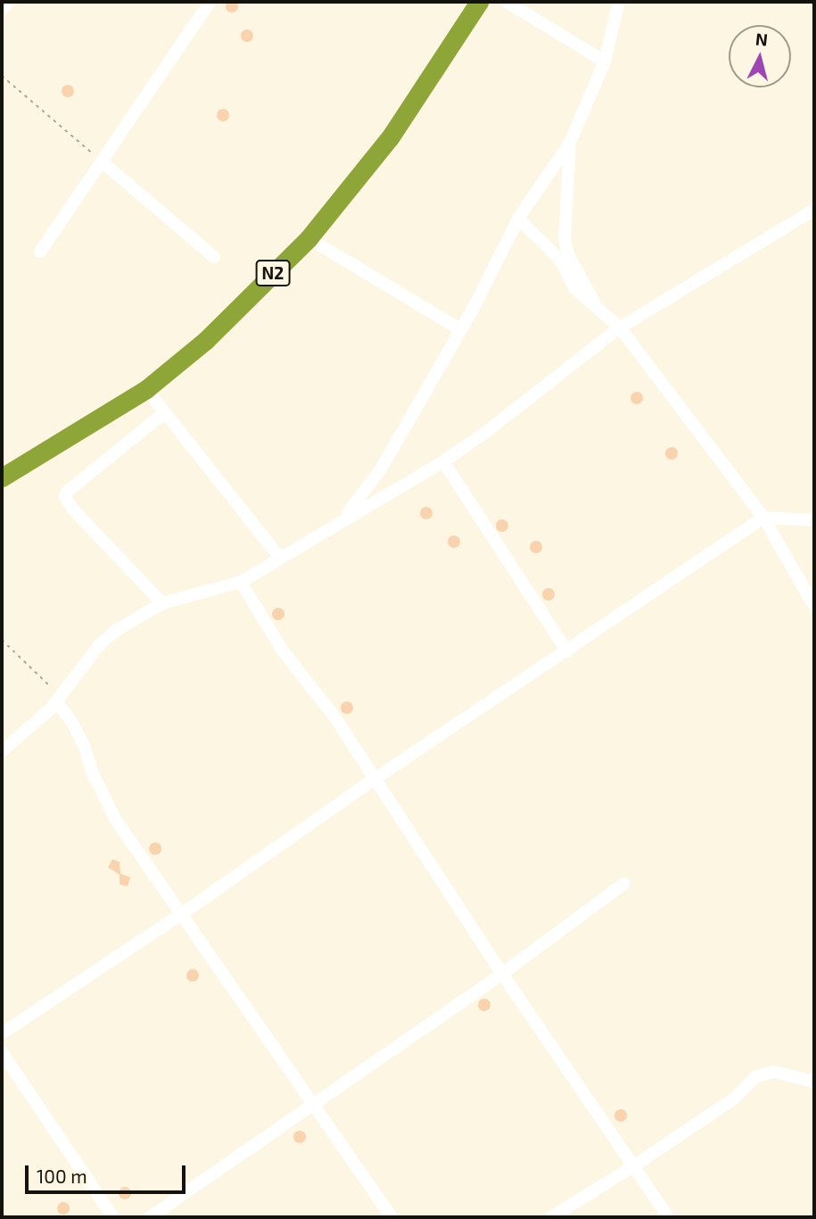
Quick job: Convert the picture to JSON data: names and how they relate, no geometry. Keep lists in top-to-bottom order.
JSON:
{
  "streets": {
    "highway": ["N2"]
  },
  "scale_bar": "100 m",
  "north": "top"
}
